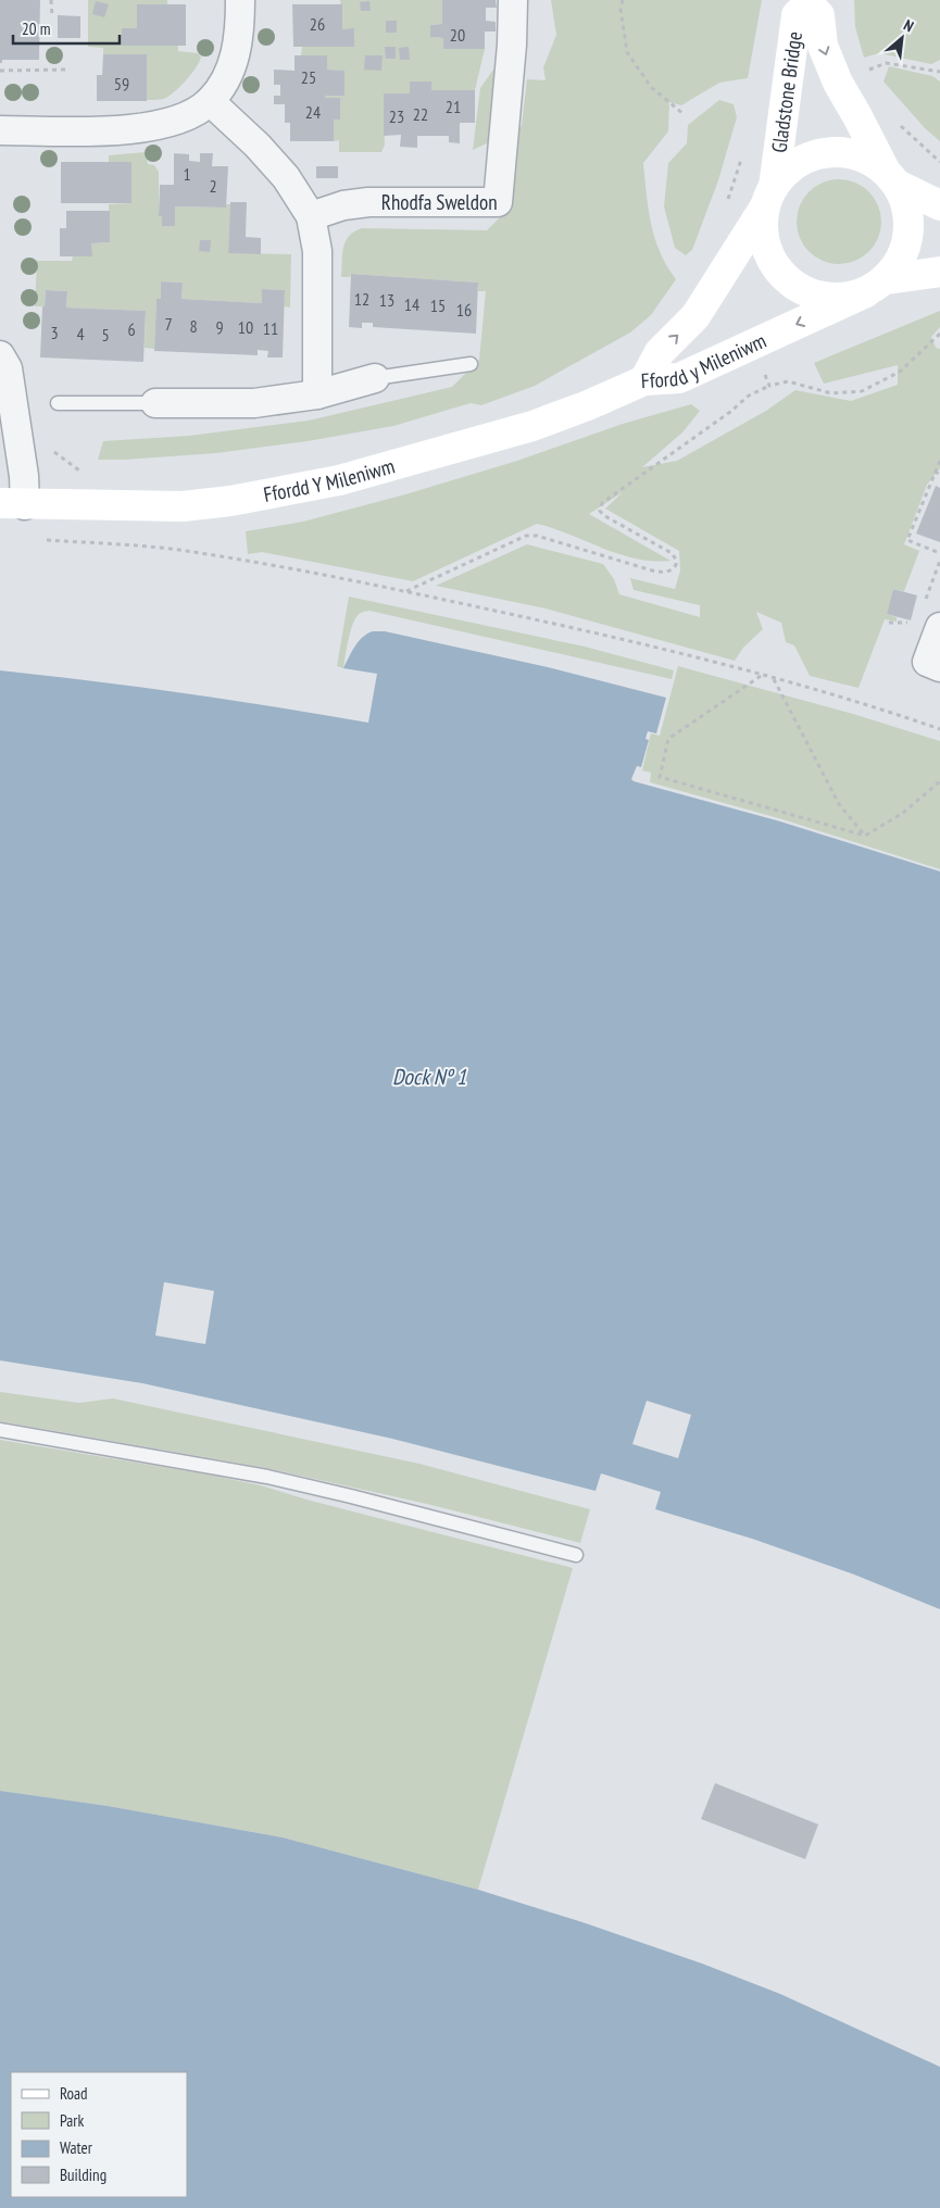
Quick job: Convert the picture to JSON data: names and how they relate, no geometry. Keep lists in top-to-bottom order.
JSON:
{
  "streets": {
    "street": [
      "Gladstone Bridge",
      "Rhodfa Sweldon",
      "Ffordd y Mileniwm",
      "Ffordd Y Mileniwm"
    ]
  },
  "crossings": [
    ["Gladstone Bridge", "Ffordd y Mileniwm"],
    ["Ffordd y Mileniwm", "Ffordd Y Mileniwm"]
  ],
  "one_way": ["Gladstone Bridge"],
  "water": ["Dock Nº 1"],
  "house_numbers": [
    "26",
    "20",
    "25",
    "59",
    "21",
    "24",
    "22",
    "23",
    "1",
    "2",
    "12",
    "13",
    "14",
    "15",
    "16",
    "7",
    "8",
    "9",
    "10",
    "11",
    "6",
    "3",
    "4",
    "5"
  ],
  "legend": [
    "Road",
    "Park",
    "Water",
    "Building"
  ],
  "scale_bar": "20 m",
  "north": "top right"
}
